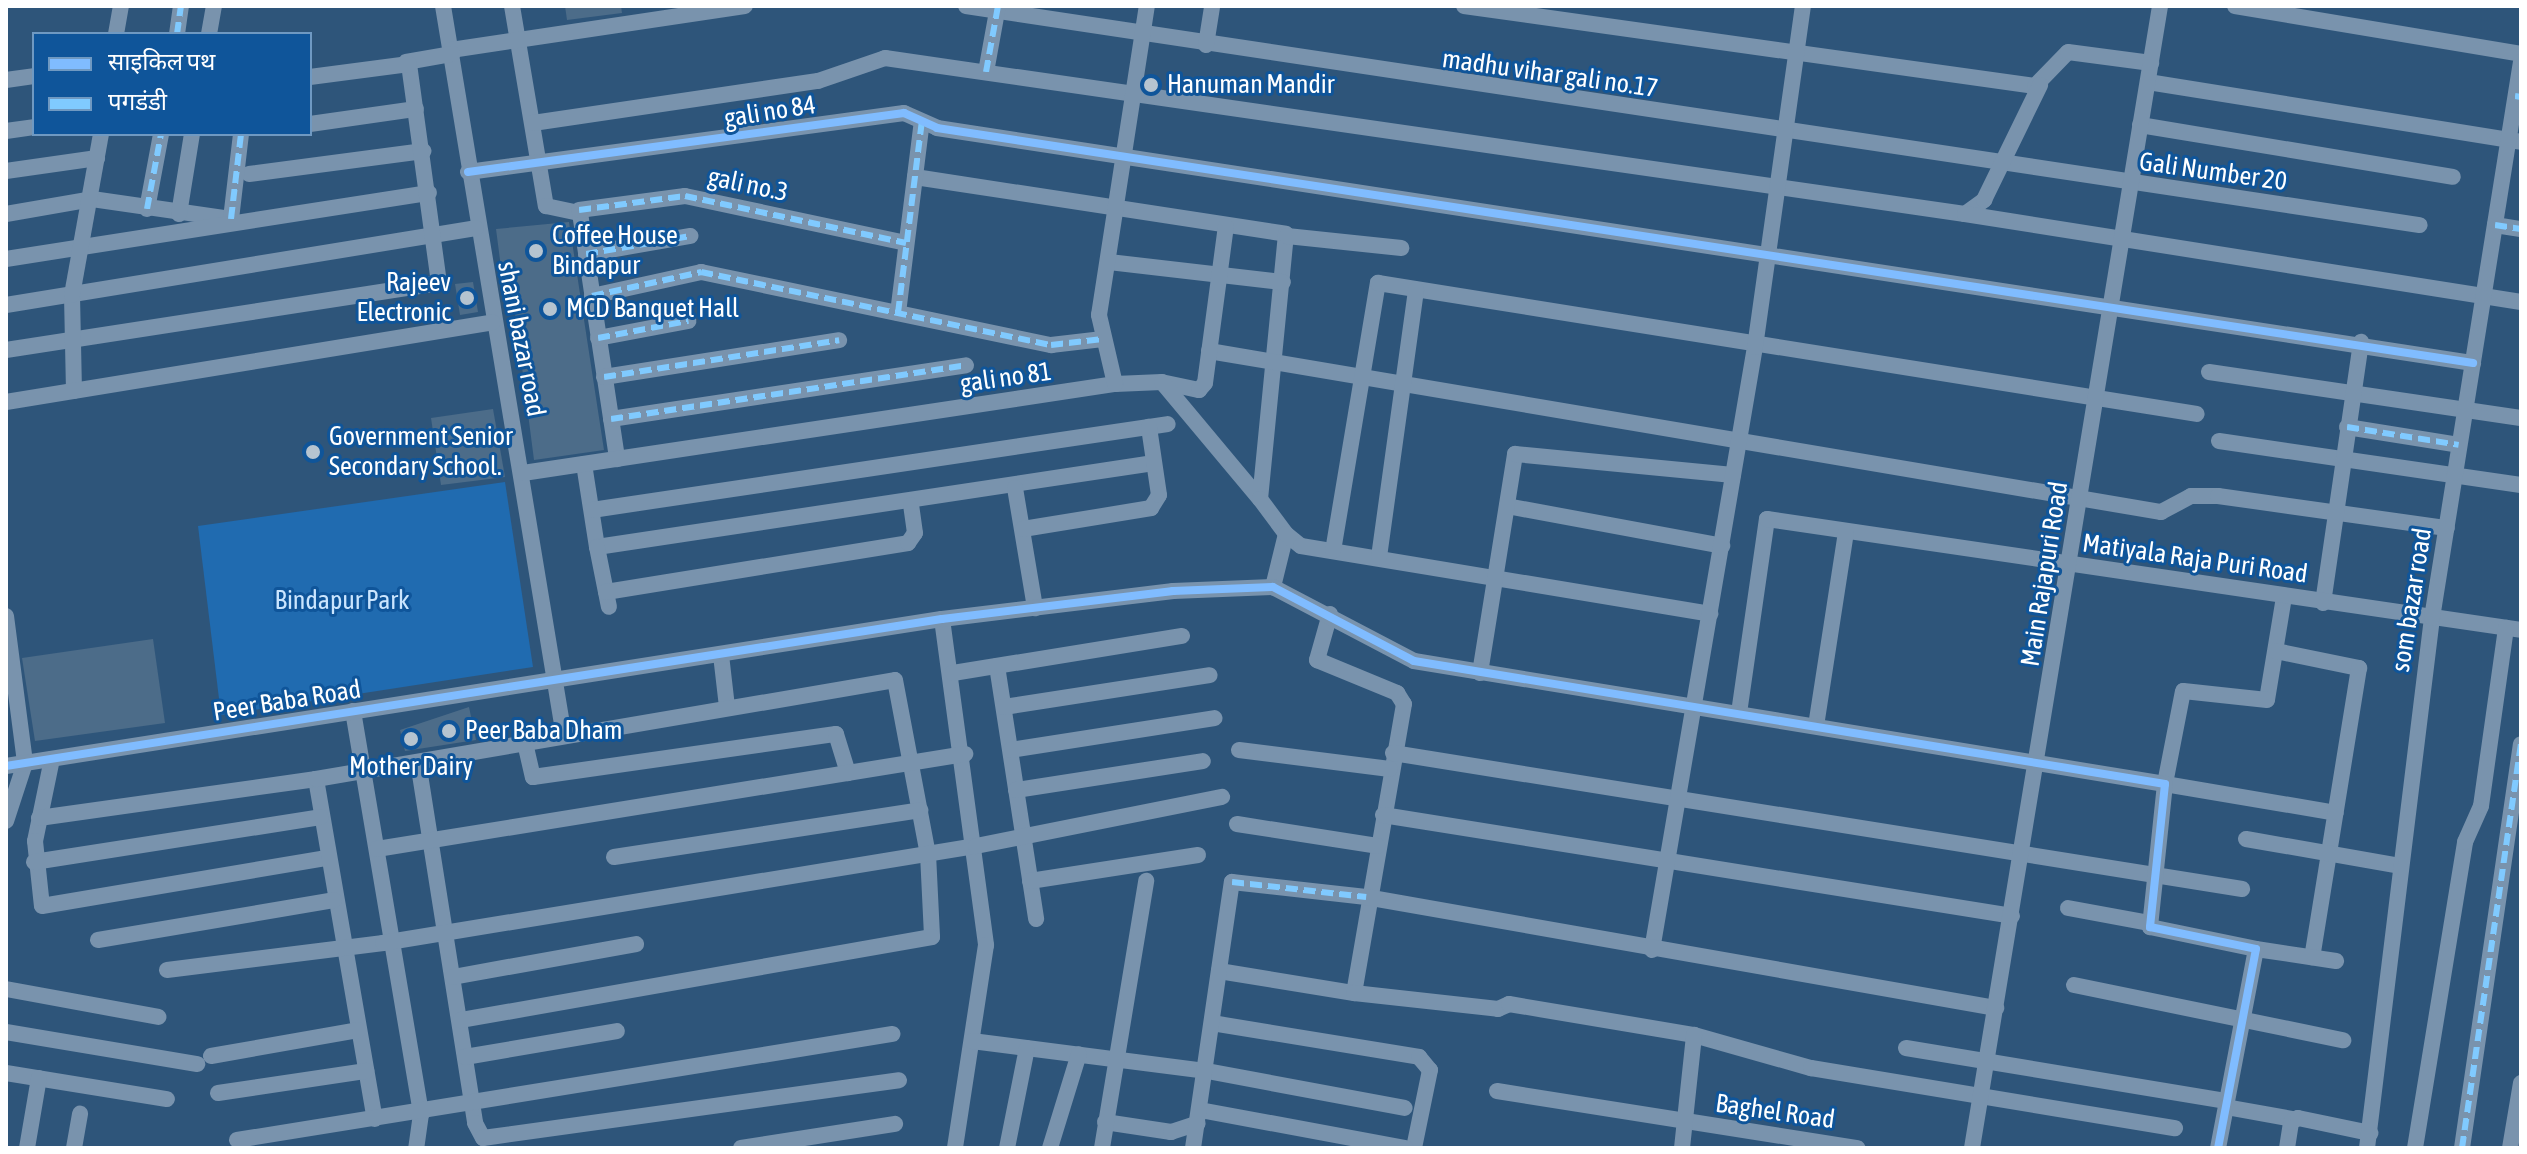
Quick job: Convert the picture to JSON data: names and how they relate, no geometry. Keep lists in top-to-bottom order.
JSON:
{
  "streets": {
    "street": [
      "madhu vihar gali no.17",
      "gali no 84",
      "Gali Number 20",
      "gali no.3",
      "shani bazar road",
      "gali no 81",
      "Matiyala Raja Puri Road",
      "Main Rajapuri Road",
      "som bazar road",
      "Peer Baba Road",
      "Baghel Road"
    ]
  },
  "crossings": [
    ["madhu vihar gali no.17", "Gali Number 20"],
    ["gali no 84", "shani bazar road"],
    ["gali no 84", "Main Rajapuri Road"],
    ["gali no 84", "som bazar road"],
    ["Gali Number 20", "Main Rajapuri Road"],
    ["shani bazar road", "gali no 81"],
    ["shani bazar road", "Peer Baba Road"],
    ["Matiyala Raja Puri Road", "Main Rajapuri Road"],
    ["Matiyala Raja Puri Road", "som bazar road"]
  ],
  "parks": ["Bindapur Park"],
  "places": [
    "Hanuman Mandir",
    "Coffee House Bindapur",
    "Rajeev Electronic",
    "MCD Banquet Hall",
    "Government Senior Secondary School.",
    "Peer Baba Dham",
    "Mother Dairy"
  ],
  "legend": ["साइकिल पथ", "पगडंडी"]
}
